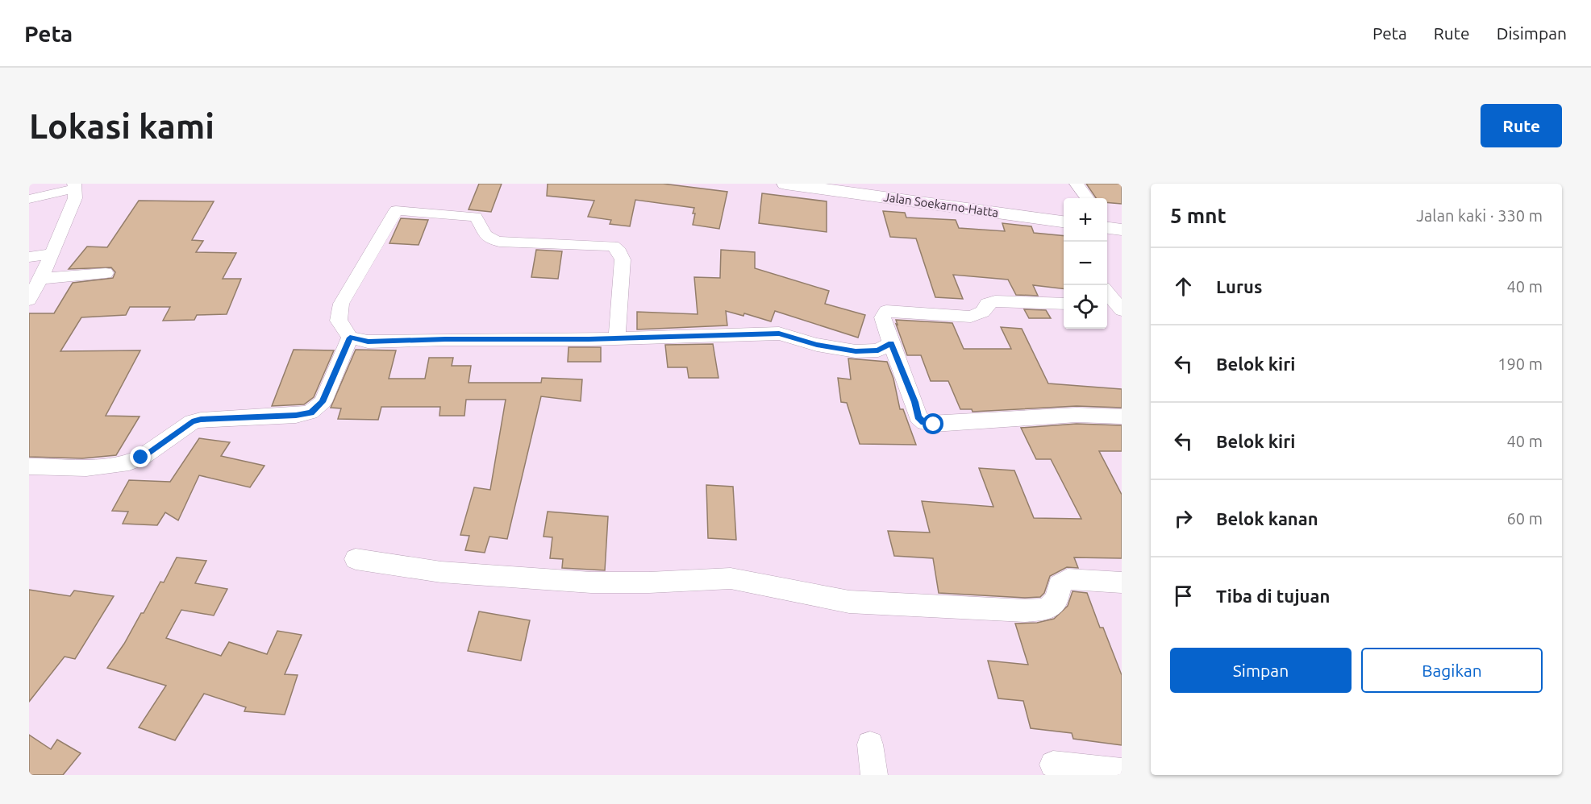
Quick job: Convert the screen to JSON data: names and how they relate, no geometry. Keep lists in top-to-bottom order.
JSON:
{
  "streets": {
    "highway": ["Jalan Soekarno-Hatta"]
  },
  "page": {
    "header": "Peta",
    "nav": ["Peta", "Rute", "Disimpan"],
    "buttons": [
      "Rute",
      ["Simpan", "Bagikan"]
    ],
    "title": "Lokasi kami",
    "heading": ["5 mnt", "Jalan kaki · 330 m"],
    "map_buttons": ["+", "−"],
    "list": [
      ["Lurus", "40 m"],
      ["Belok kiri", "190 m"],
      ["Belok kiri", "40 m"],
      ["Belok kanan", "60 m"],
      "Tiba di tujuan"
    ]
  }
}
